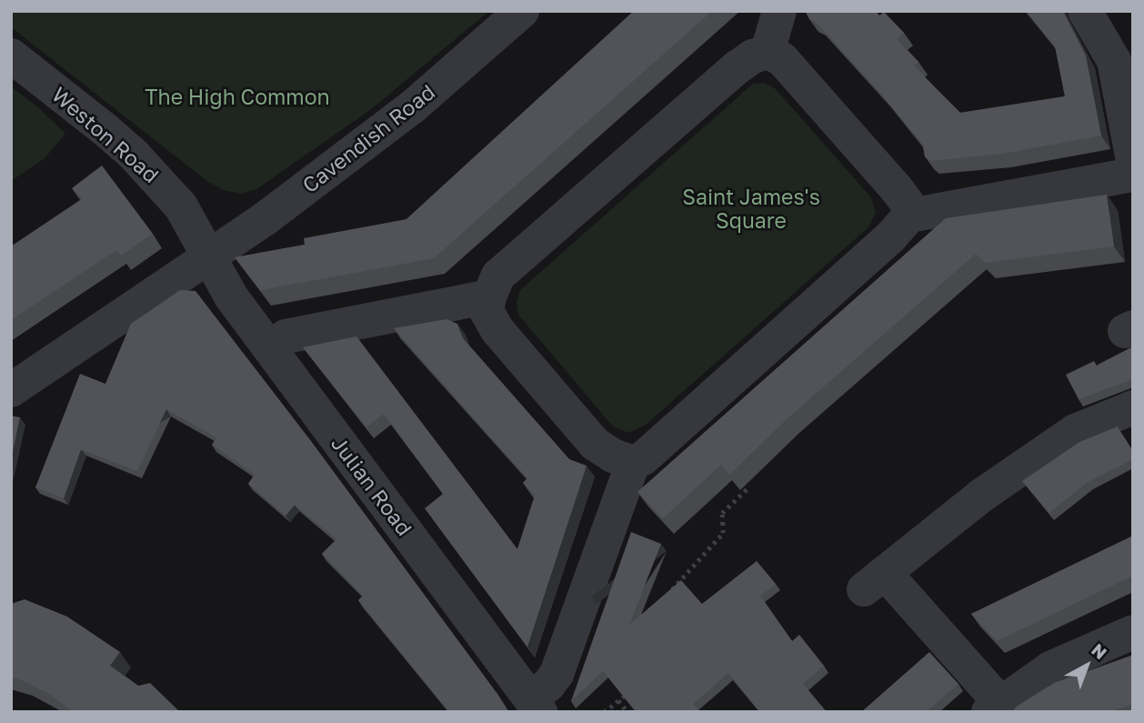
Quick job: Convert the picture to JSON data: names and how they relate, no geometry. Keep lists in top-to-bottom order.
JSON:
{
  "streets": {
    "street": ["Weston Road", "Cavendish Road", "Julian Road"]
  },
  "crossings": [
    ["Weston Road", "Cavendish Road"],
    ["Weston Road", "Julian Road"],
    ["Cavendish Road", "Julian Road"]
  ],
  "parks": ["The High Common", "Saint James's Square"],
  "north": "top right"
}
